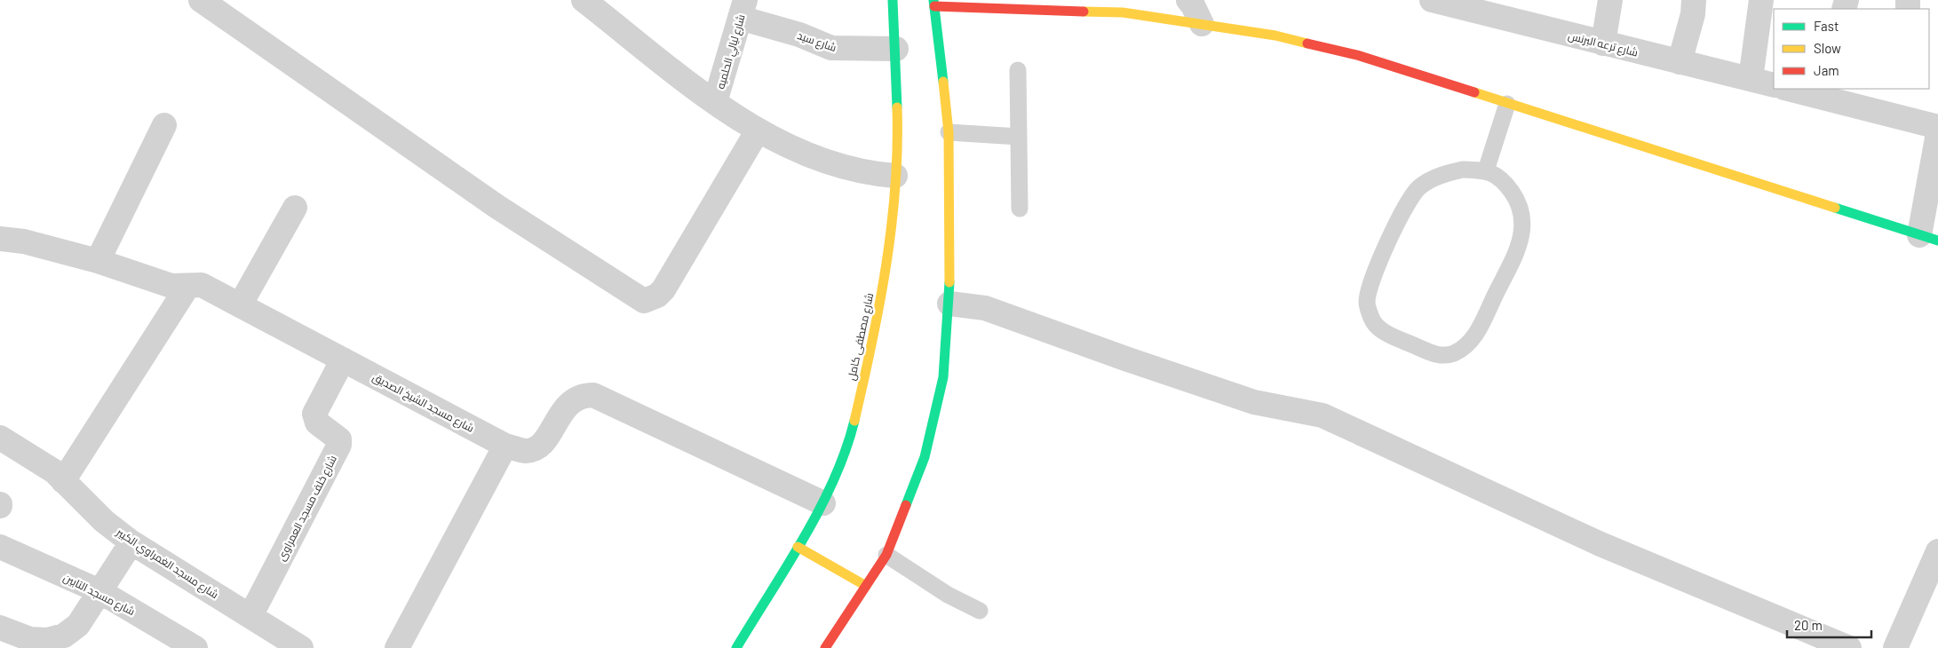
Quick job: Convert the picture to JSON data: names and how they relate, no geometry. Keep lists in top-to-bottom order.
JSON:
{
  "streets": {
    "main road": ["شارع مصطفى كامل"],
    "street": [
      "شارع سيد",
      "شارع ترعه البرنس",
      "شارع ليالي الحلميه",
      "شارع مسجد الشيخ الصديق",
      "شارع خلف مسجد العمراوى",
      "شارع مسجد الغمراوي الكبير",
      "شارع مسجد التابين"
    ]
  },
  "crossings": [
    ["شارع سيد", "شارع ليالي الحلميه"],
    ["شارع سيد", "شارع مصطفى كامل"],
    ["شارع مصطفى كامل", "شارع مسجد الشيخ الصديق"],
    ["شارع مسجد الشيخ الصديق", "شارع خلف مسجد العمراوى"],
    ["شارع خلف مسجد العمراوى", "شارع مسجد الغمراوي الكبير"]
  ],
  "legend": ["Fast", "Slow", "Jam"],
  "scale_bar": "20 m"
}
